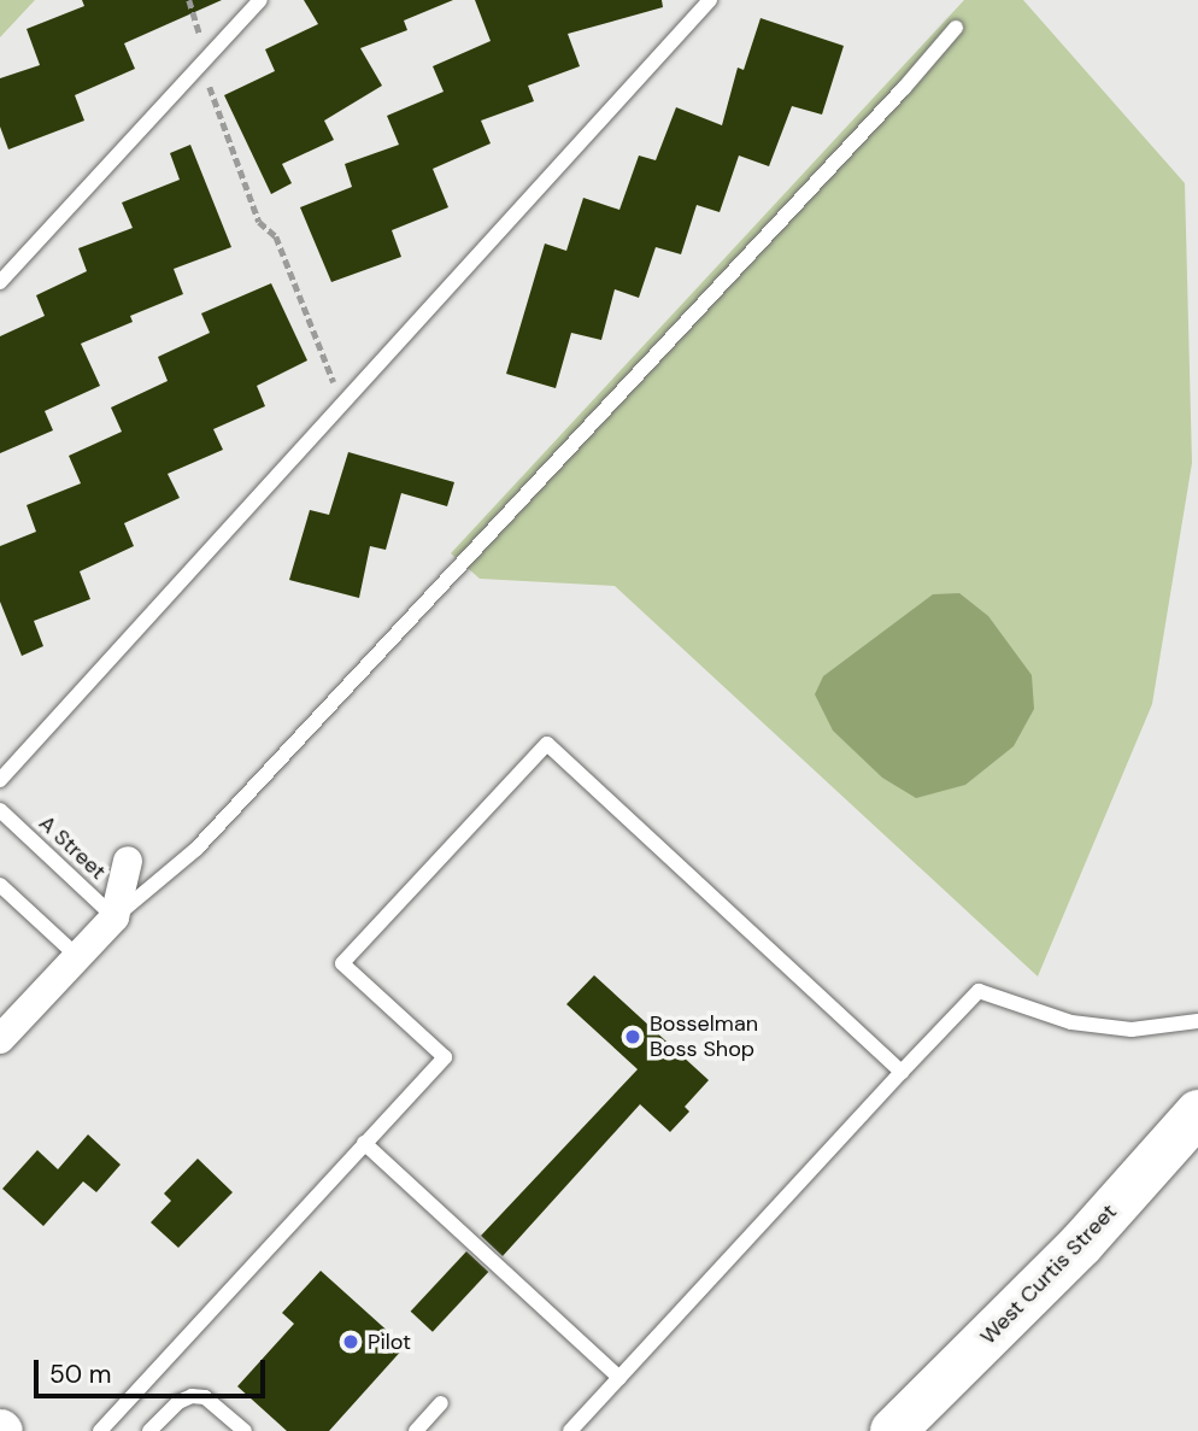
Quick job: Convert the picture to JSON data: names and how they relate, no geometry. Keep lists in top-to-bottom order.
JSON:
{
  "streets": {
    "main road": ["West Curtis Street"],
    "lane": ["A Street"]
  },
  "places": ["Bosselman Boss Shop", "Pilot"],
  "scale_bar": "50 m"
}
